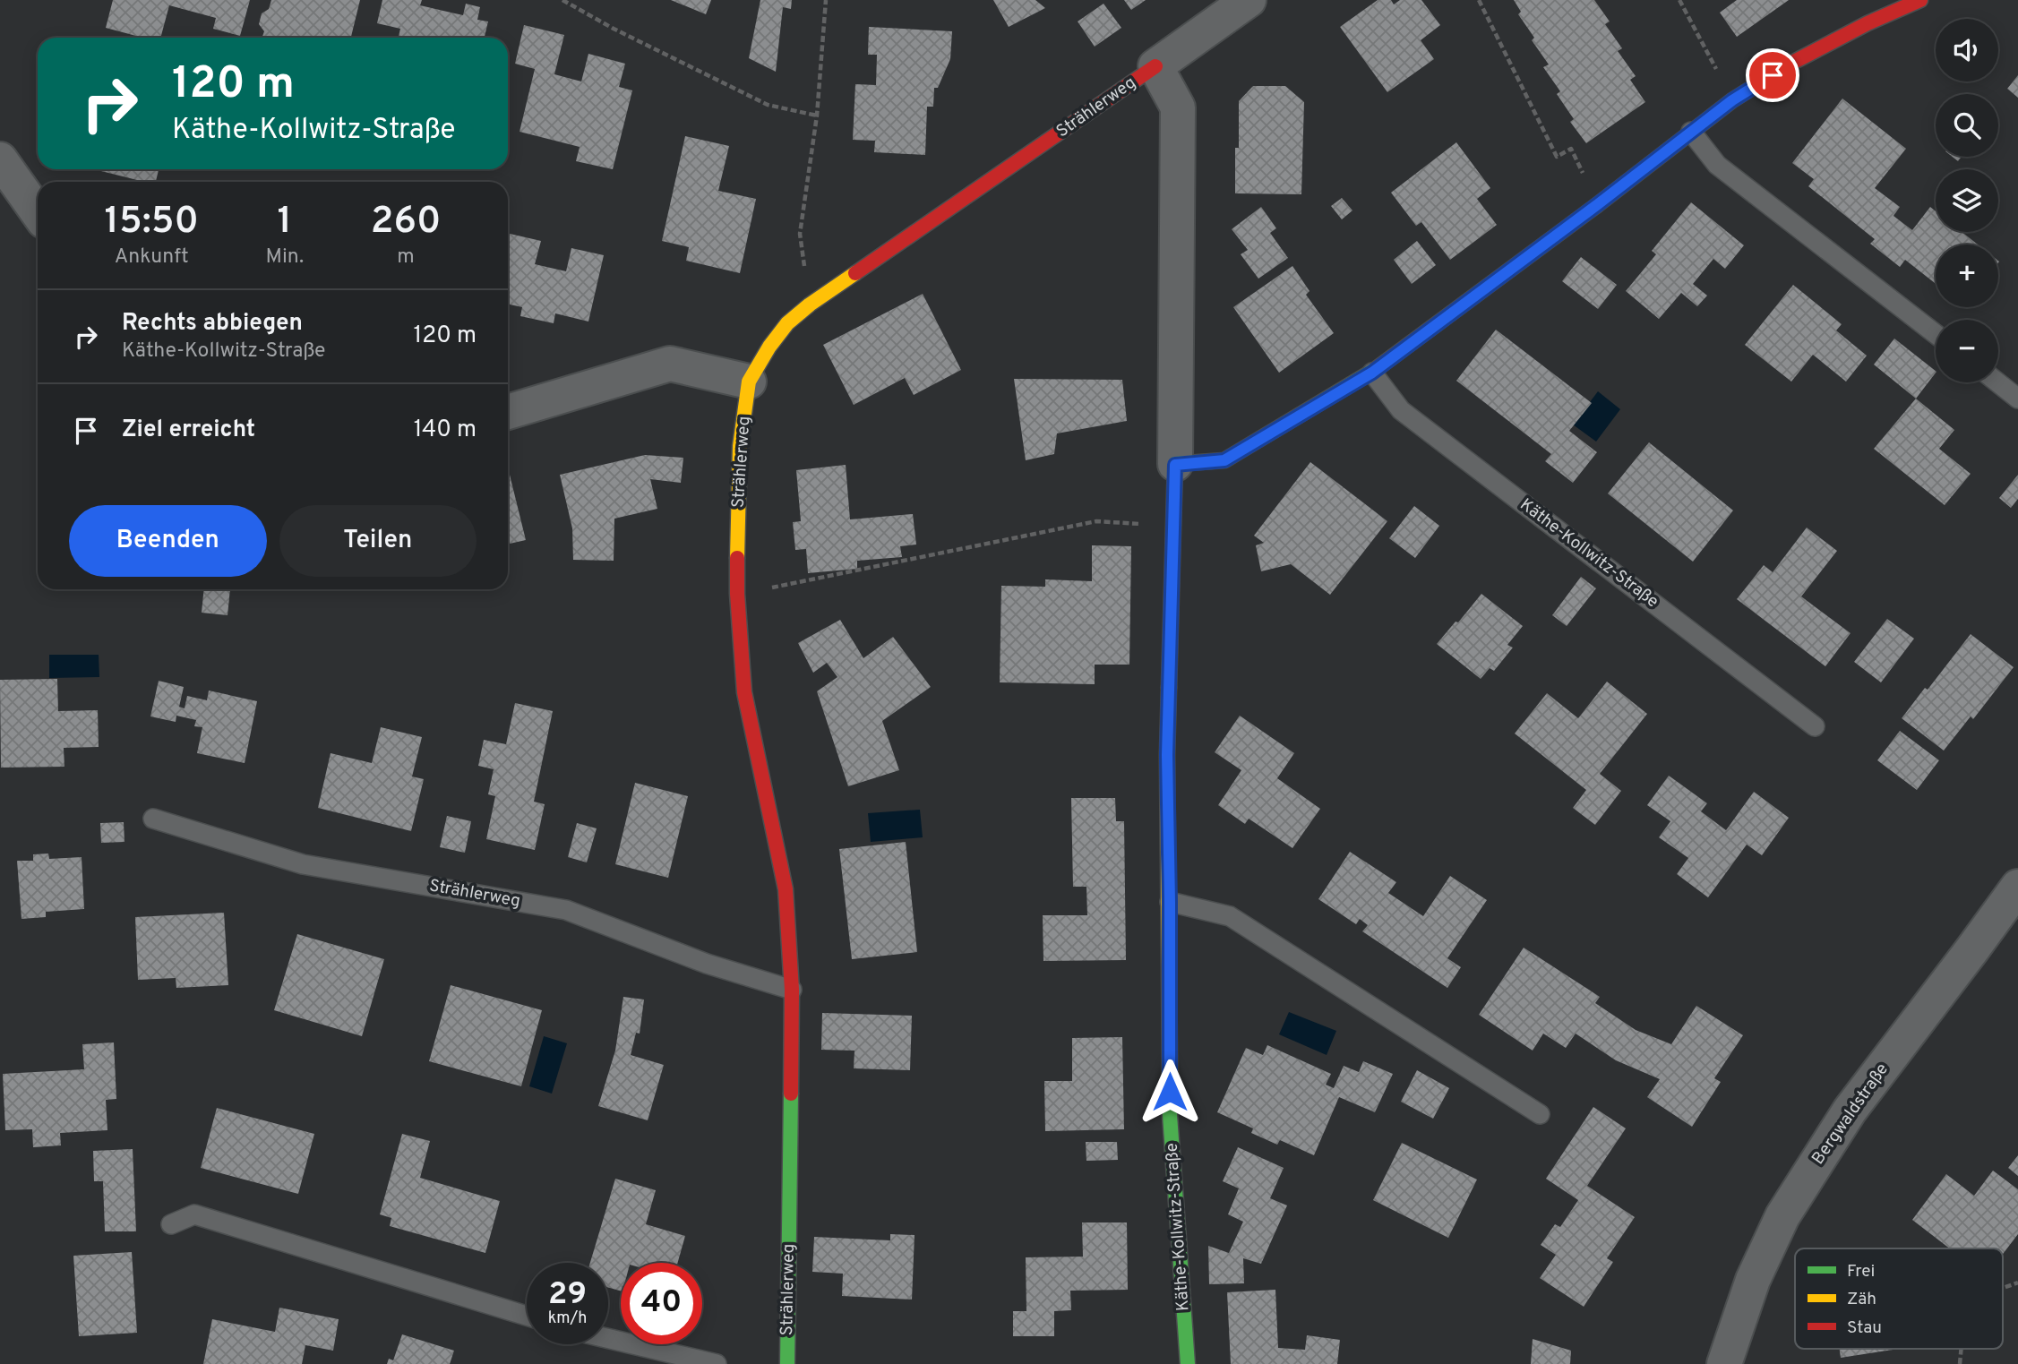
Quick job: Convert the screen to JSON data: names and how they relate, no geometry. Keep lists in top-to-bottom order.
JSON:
{
  "streets": {
    "street": ["Strählerweg", "Käthe-Kollwitz-Straße", "Bergwaldstraße"]
  },
  "crossings": [
    ["Strählerweg", "Käthe-Kollwitz-Straße"]
  ],
  "legend": ["Frei", "Zäh", "Stau"],
  "page": {
    "map_buttons": ["+", "−"],
    "turn": ["120 m", "Käthe-Kollwitz-Straße"],
    "eta": [
      "15:50",
      "Ankunft",
      "1",
      "Min.",
      "260",
      "m"
    ],
    "list": [
      {
        "name": "Rechts abbiegen",
        "note": "Käthe-Kollwitz-Straße",
        "value": "120 m"
      },
      {
        "name": "Ziel erreicht",
        "value": "140 m"
      }
    ],
    "buttons": ["Beenden", "Teilen"],
    "speed": "29 km/h",
    "limit": "40"
  }
}
